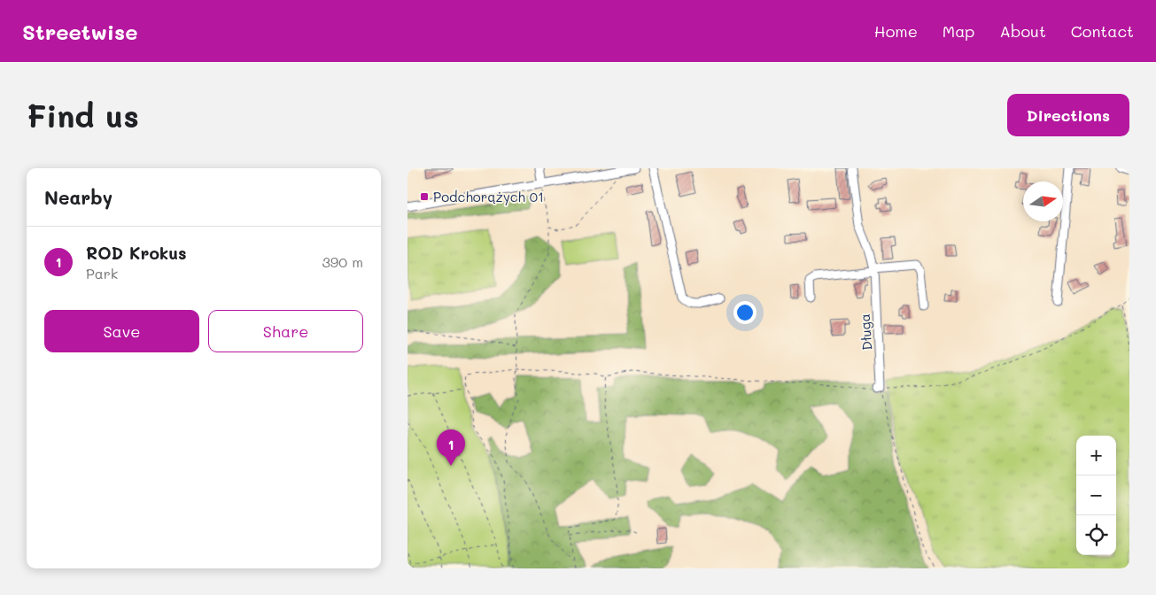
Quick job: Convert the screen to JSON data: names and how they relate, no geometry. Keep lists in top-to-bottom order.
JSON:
{
  "streets": {
    "street": ["Długa"]
  },
  "places": {
    "transit": ["Podchorążych 01"]
  },
  "north": "right",
  "page": {
    "header": "Streetwise",
    "nav": [
      "Home",
      "Map",
      "About",
      "Contact"
    ],
    "buttons": [
      "Directions",
      ["Save", "Share"]
    ],
    "title": "Find us",
    "heading": "Nearby",
    "list": [
      {
        "mark": "1",
        "name": "ROD Krokus",
        "note": "Park",
        "value": "390 m"
      }
    ],
    "pins": "1",
    "map_buttons": ["+", "−"]
  }
}
